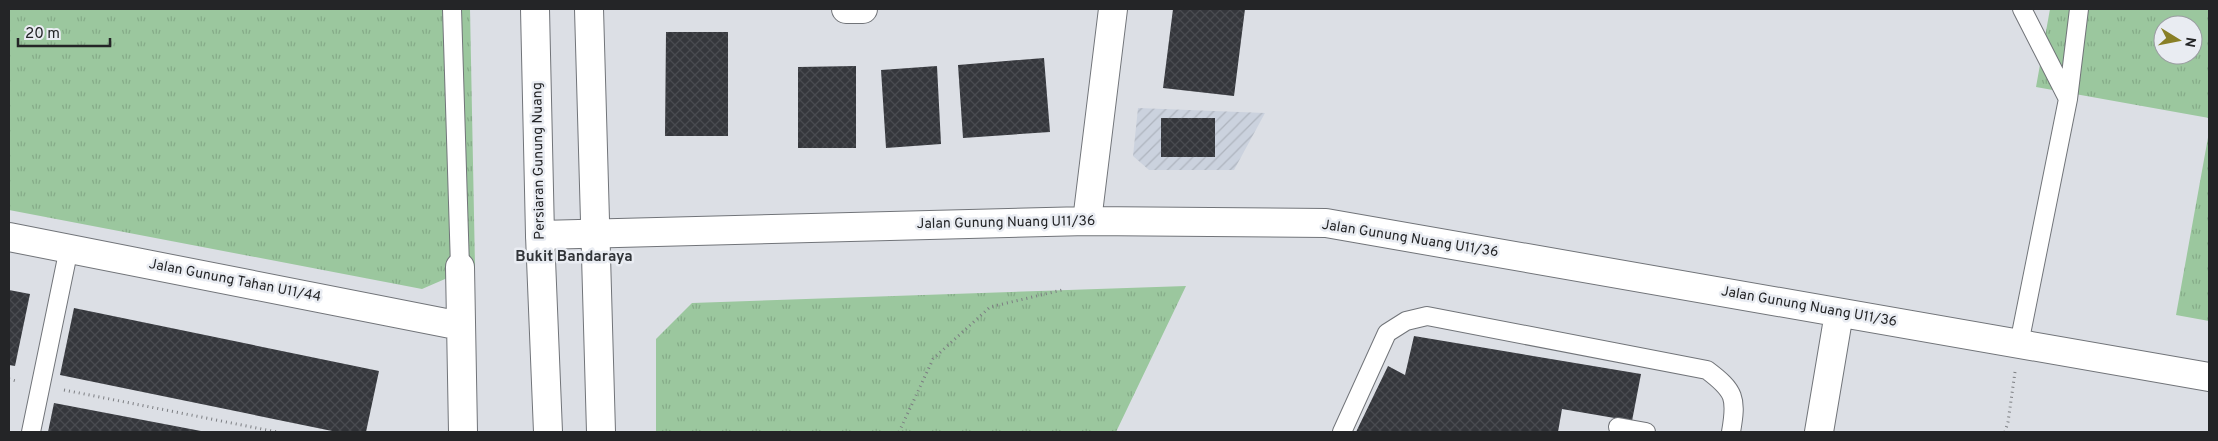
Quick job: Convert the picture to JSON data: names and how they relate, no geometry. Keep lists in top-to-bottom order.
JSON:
{
  "streets": {
    "street": ["Persiaran Gunung Nuang", "Jalan Gunung Nuang U11/36", "Jalan Gunung Tahan U11/44"]
  },
  "crossings": [
    ["Persiaran Gunung Nuang", "Jalan Gunung Nuang U11/36"]
  ],
  "districts": ["Bukit Bandaraya"],
  "scale_bar": "20 m",
  "north": "right"
}
